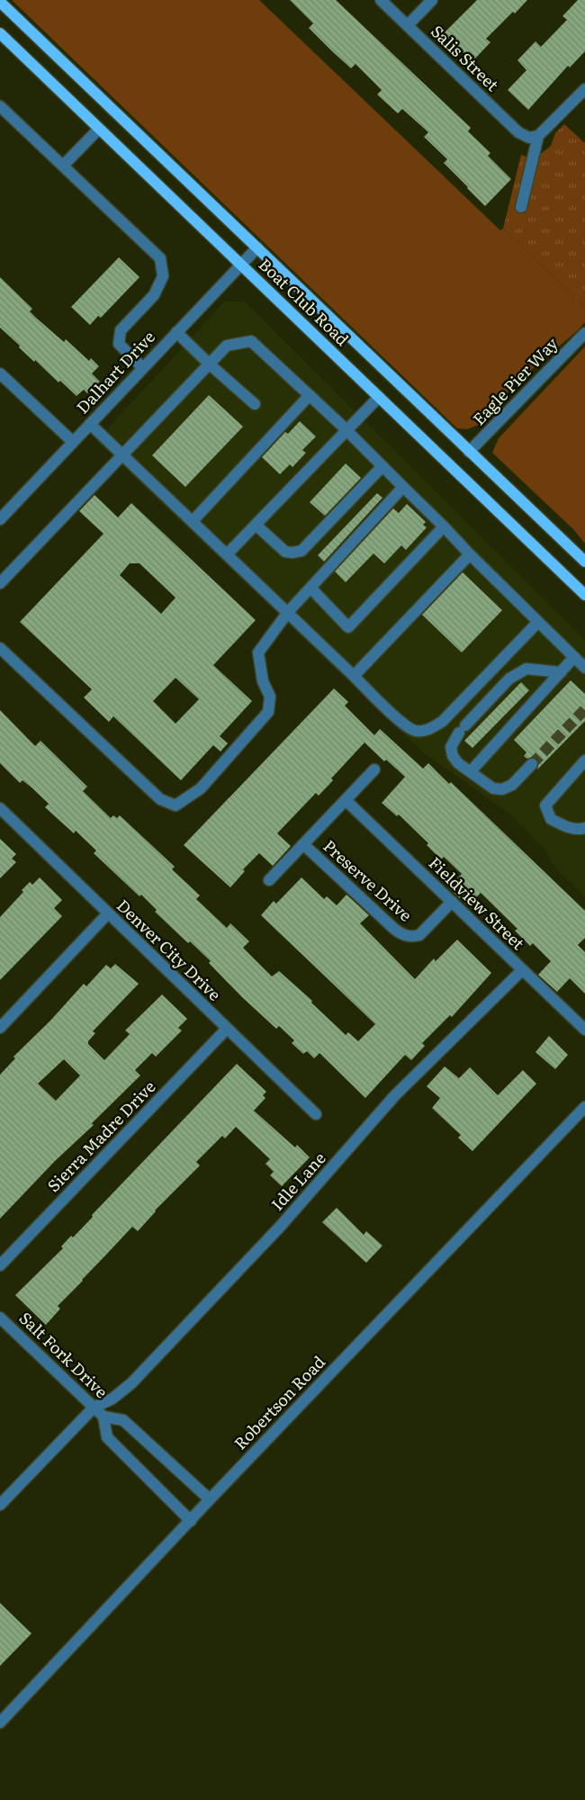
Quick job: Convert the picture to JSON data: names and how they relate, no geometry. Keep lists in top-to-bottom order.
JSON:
{
  "streets": {
    "main road": ["Boat Club Road"],
    "street": [
      "Salis Street",
      "Dalhart Drive",
      "Eagle Pier Way",
      "Preserve Drive",
      "Fieldview Street",
      "Denver City Drive",
      "Sierra Madre Drive",
      "Idle Lane",
      "Salt Fork Drive",
      "Robertson Road"
    ]
  },
  "crossings": [
    ["Boat Club Road", "Dalhart Drive"],
    ["Boat Club Road", "Eagle Pier Way"],
    ["Preserve Drive", "Fieldview Street"],
    ["Fieldview Street", "Idle Lane"],
    ["Denver City Drive", "Sierra Madre Drive"],
    ["Idle Lane", "Salt Fork Drive"],
    ["Salt Fork Drive", "Robertson Road"]
  ]
}
